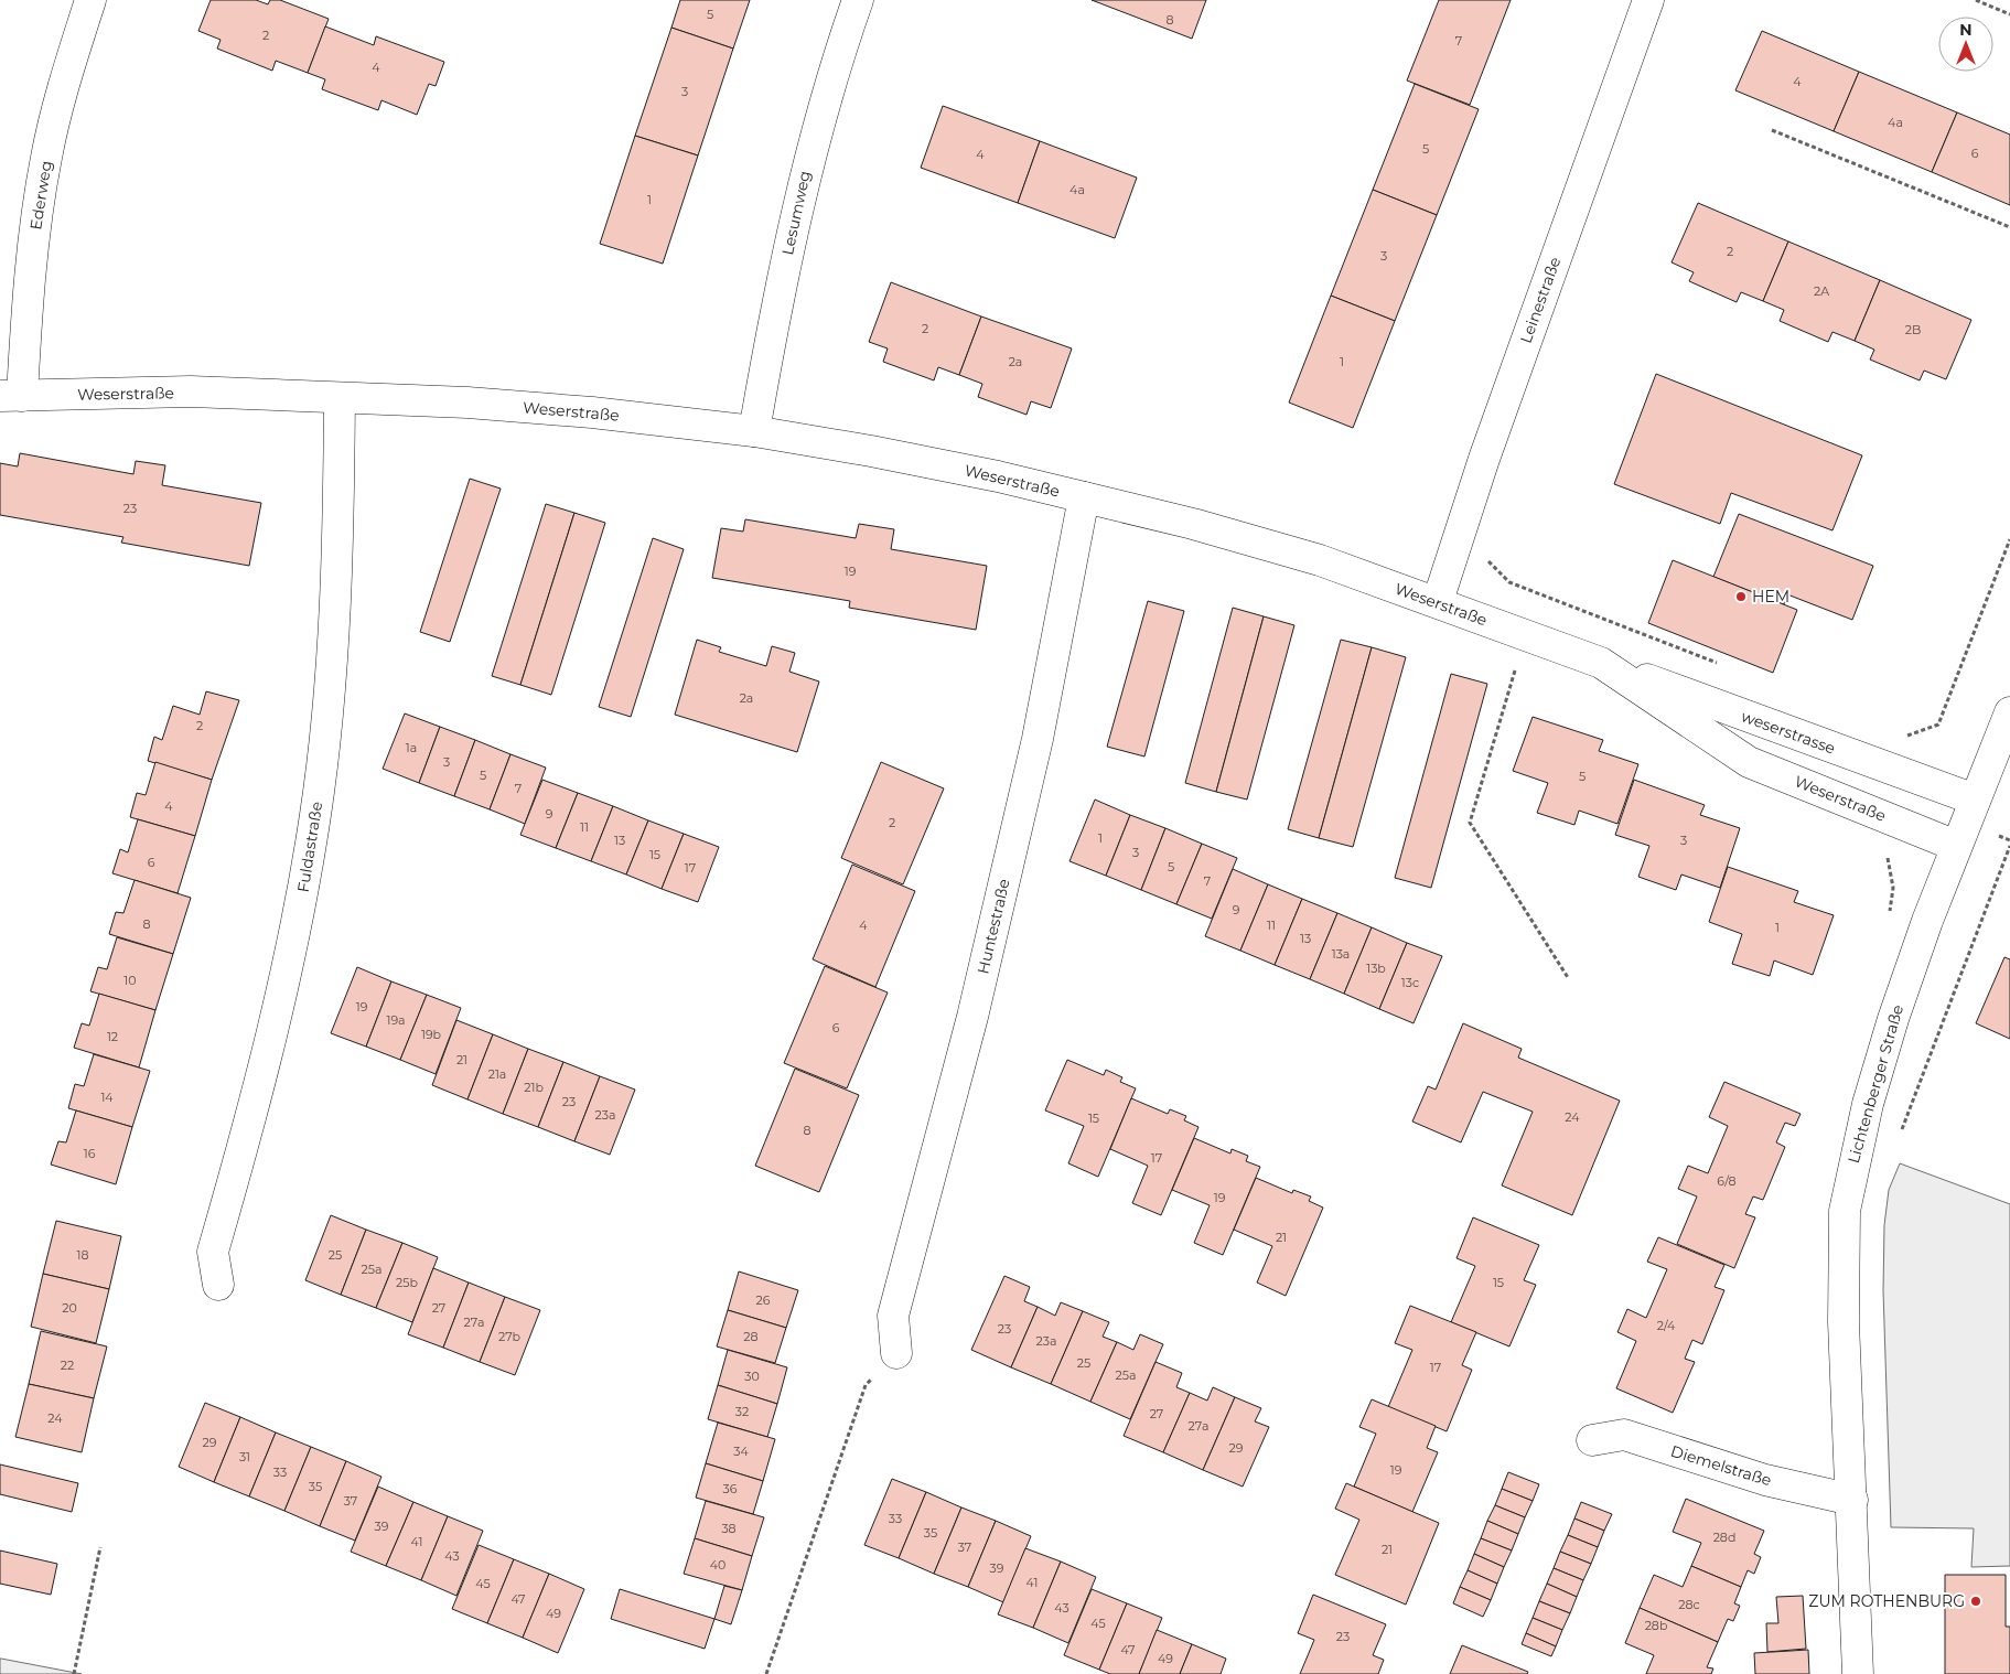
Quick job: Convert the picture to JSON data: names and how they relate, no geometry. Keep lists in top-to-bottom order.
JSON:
{
  "streets": {
    "street": [
      "Ederweg",
      "Lesumweg",
      "Leinestraße",
      "Weserstraße",
      "weserstrasse",
      "Fuldastraße",
      "Huntestraße",
      "Lichtenberger Straße",
      "Diemelstraße"
    ]
  },
  "crossings": [
    ["Ederweg", "Weserstraße"],
    ["Lesumweg", "Weserstraße"],
    ["Leinestraße", "Weserstraße"],
    ["Weserstraße", "weserstrasse"],
    ["Weserstraße", "Fuldastraße"],
    ["Weserstraße", "Huntestraße"],
    ["Weserstraße", "Lichtenberger Straße"],
    ["weserstrasse", "Lichtenberger Straße"],
    ["Lichtenberger Straße", "Diemelstraße"]
  ],
  "places": ["HEM", "ZUM ROTHENBURG"],
  "house_numbers": [
    "5",
    "8",
    "2",
    "7",
    "4",
    "4",
    "3",
    "4a",
    "5",
    "6",
    "4",
    "4a",
    "1",
    "2",
    "3",
    "2A",
    "2",
    "2B",
    "2a",
    "1",
    "23",
    "19",
    "2a",
    "2",
    "1a",
    "3",
    "5",
    "5",
    "7",
    "4",
    "9",
    "2",
    "11",
    "1",
    "13",
    "3",
    "3",
    "15",
    "6",
    "5",
    "17",
    "7",
    "9",
    "8",
    "4",
    "11",
    "1",
    "13",
    "13a",
    "13b",
    "10",
    "13c",
    "19",
    "19a",
    "6",
    "19b",
    "12",
    "21",
    "21a",
    "21b",
    "14",
    "23",
    "23a",
    "24",
    "15",
    "8",
    "16",
    "17",
    "6/8",
    "19",
    "21",
    "18",
    "25",
    "25a",
    "25b",
    "15",
    "26",
    "20",
    "27",
    "27a",
    "2/4",
    "23",
    "27b",
    "28",
    "23a",
    "25",
    "22",
    "17",
    "25a",
    "30",
    "32",
    "27",
    "24",
    "27a",
    "29",
    "29",
    "34",
    "31",
    "19",
    "33",
    "35",
    "36",
    "37",
    "33",
    "39",
    "38",
    "35",
    "28d",
    "41",
    "37",
    "21",
    "43",
    "40",
    "39",
    "41",
    "45",
    "47",
    "28c",
    "43",
    "49",
    "45",
    "28b",
    "23",
    "47",
    "49"
  ],
  "north": "top"
}
